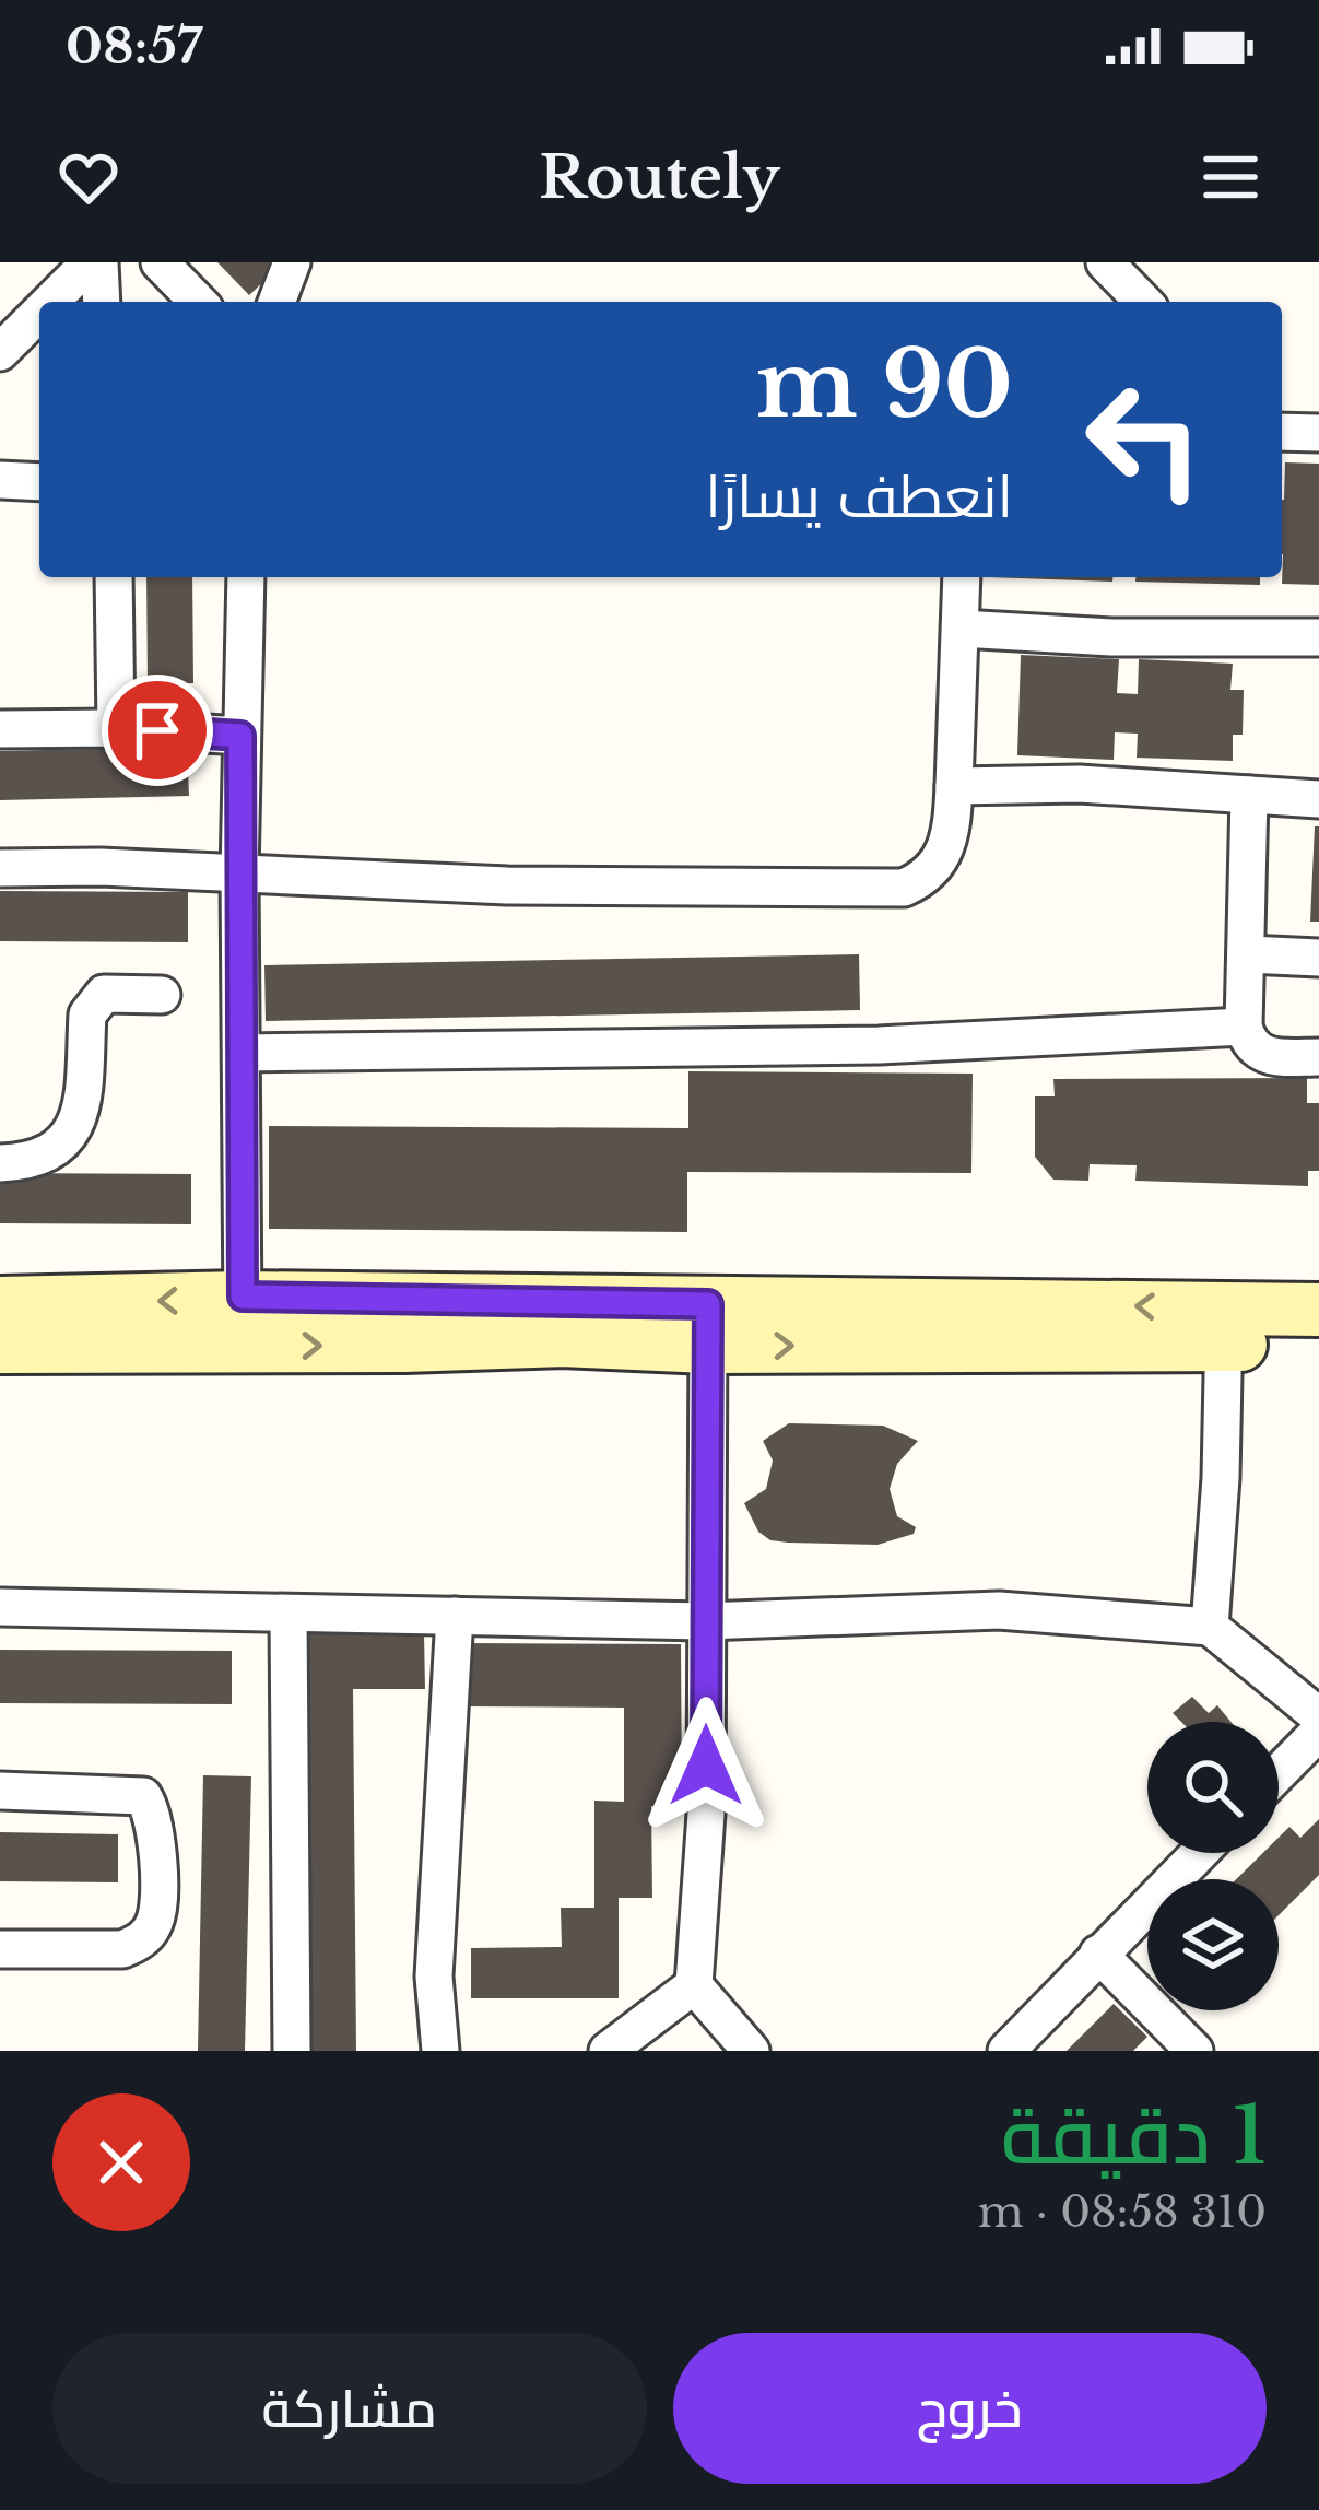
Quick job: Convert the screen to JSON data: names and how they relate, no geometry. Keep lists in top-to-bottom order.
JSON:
{
  "page": {
    "status": "08:57",
    "header": "Routely",
    "turn": ["90 m", "انعطف يسارًا"],
    "heading": ["1 دقيقة", "310 m · 08:58"],
    "buttons": ["خروج", "مشاركة"]
  }
}
